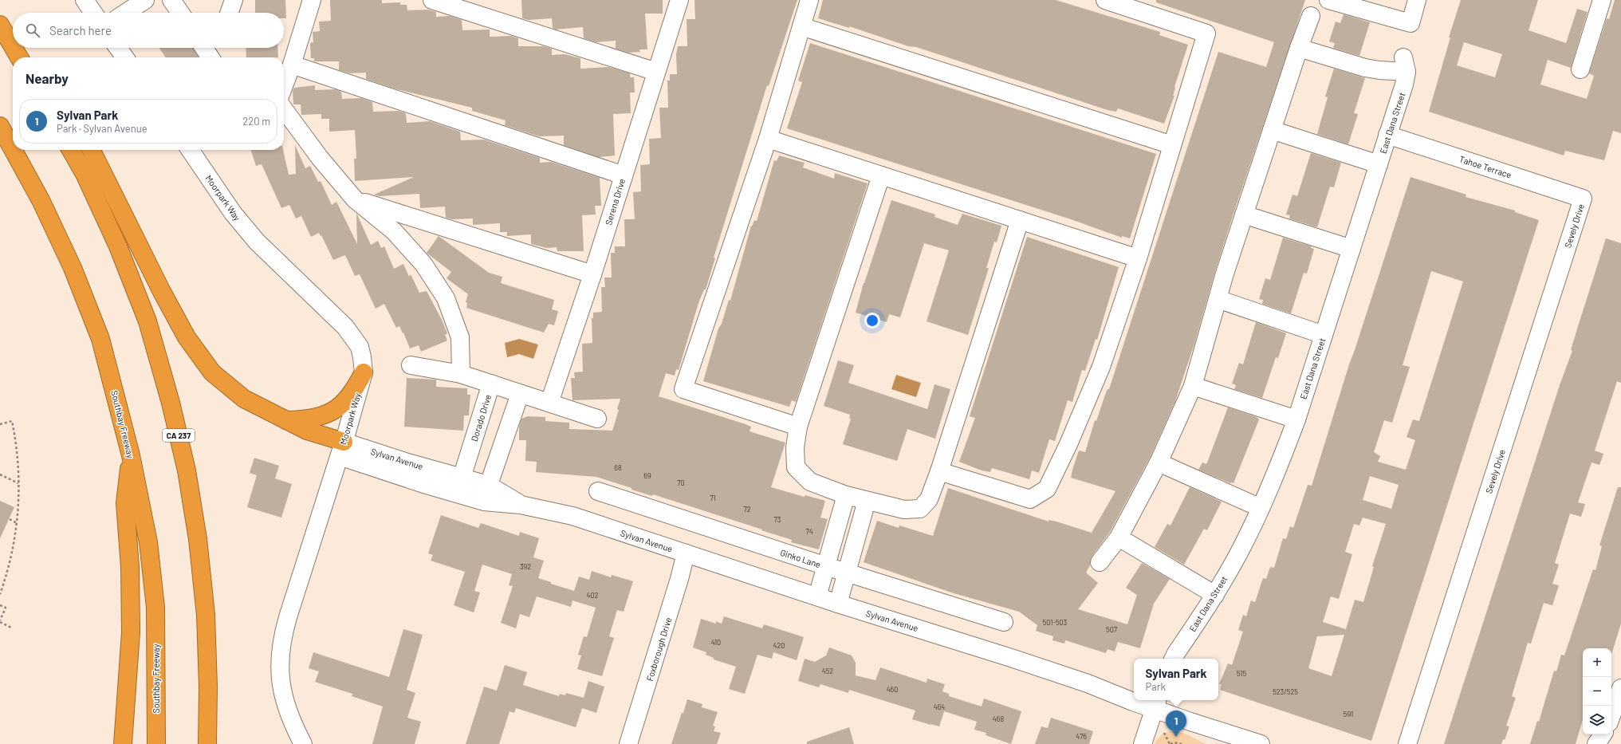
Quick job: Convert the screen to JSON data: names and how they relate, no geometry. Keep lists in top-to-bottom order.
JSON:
{
  "streets": {
    "highway": ["Southbay Freeway", "CA 237"],
    "street": [
      "East Dana Street",
      "Tahoe Terrace",
      "Moorpark Way",
      "Serena Drive",
      "Sevely Drive",
      "Dorado Drive",
      "Sylvan Avenue",
      "Ginko Lane",
      "Foxborough Drive"
    ]
  },
  "crossings": [
    ["East Dana Street", "Tahoe Terrace"],
    ["Tahoe Terrace", "Sevely Drive"],
    ["Moorpark Way", "Sylvan Avenue"],
    ["Dorado Drive", "Sylvan Avenue"],
    ["Sylvan Avenue", "Foxborough Drive"]
  ],
  "house_numbers": [
    "68",
    "69",
    "70",
    "71",
    "72",
    "73",
    "74",
    "392",
    "402",
    "501-503",
    "507",
    "410",
    "420",
    "452",
    "515",
    "460",
    "523/525",
    "464",
    "591",
    "468",
    "476"
  ],
  "page": {
    "search": "Search here",
    "heading": "Nearby",
    "list": [
      {
        "mark": "1",
        "name": "Sylvan Park",
        "note": "Park · Sylvan Avenue",
        "value": "220 m"
      }
    ],
    "map_buttons": ["+", "−"],
    "popup": ["Sylvan Park", "Park"],
    "pins": "1"
  }
}
